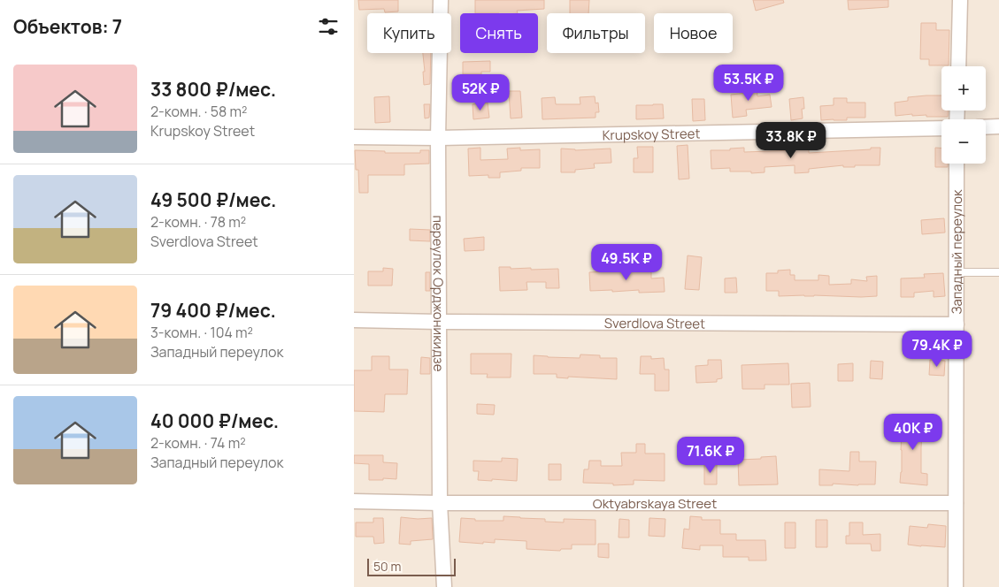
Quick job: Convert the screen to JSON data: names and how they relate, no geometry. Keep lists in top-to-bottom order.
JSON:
{
  "streets": {
    "street": [
      "Krupskoy Street",
      "Западный переулок",
      "переулок Орджоникидзе",
      "Sverdlova Street",
      "Oktyabrskaya Street"
    ]
  },
  "crossings": [
    ["Krupskoy Street", "переулок Орджоникидзе"],
    ["Западный переулок", "Sverdlova Street"],
    ["Западный переулок", "Oktyabrskaya Street"],
    ["переулок Орджоникидзе", "Sverdlova Street"],
    ["переулок Орджоникидзе", "Oktyabrskaya Street"]
  ],
  "scale_bar": "50 m",
  "page": {
    "heading": "Объектов: 7",
    "chip": [
      "Купить",
      "Снять",
      "Фильтры",
      "Новое"
    ],
    "list": [
      {
        "name": "33 800 ₽/мес.",
        "note": "2-комн. · 58 m² · Krupskoy Street"
      },
      {
        "name": "49 500 ₽/мес.",
        "note": "2-комн. · 78 m² · Sverdlova Street"
      },
      {
        "name": "79 400 ₽/мес.",
        "note": "3-комн. · 104 m² · Западный переулок"
      },
      {
        "name": "40 000 ₽/мес.",
        "note": "2-комн. · 74 m² · Западный переулок"
      }
    ],
    "price": [
      "53.5K ₽",
      "52K ₽",
      "33.8K ₽",
      "49.5K ₽",
      "79.4K ₽",
      "40K ₽",
      "71.6K ₽"
    ],
    "map_buttons": ["+", "−"],
    "scale": "50 m"
  }
}
